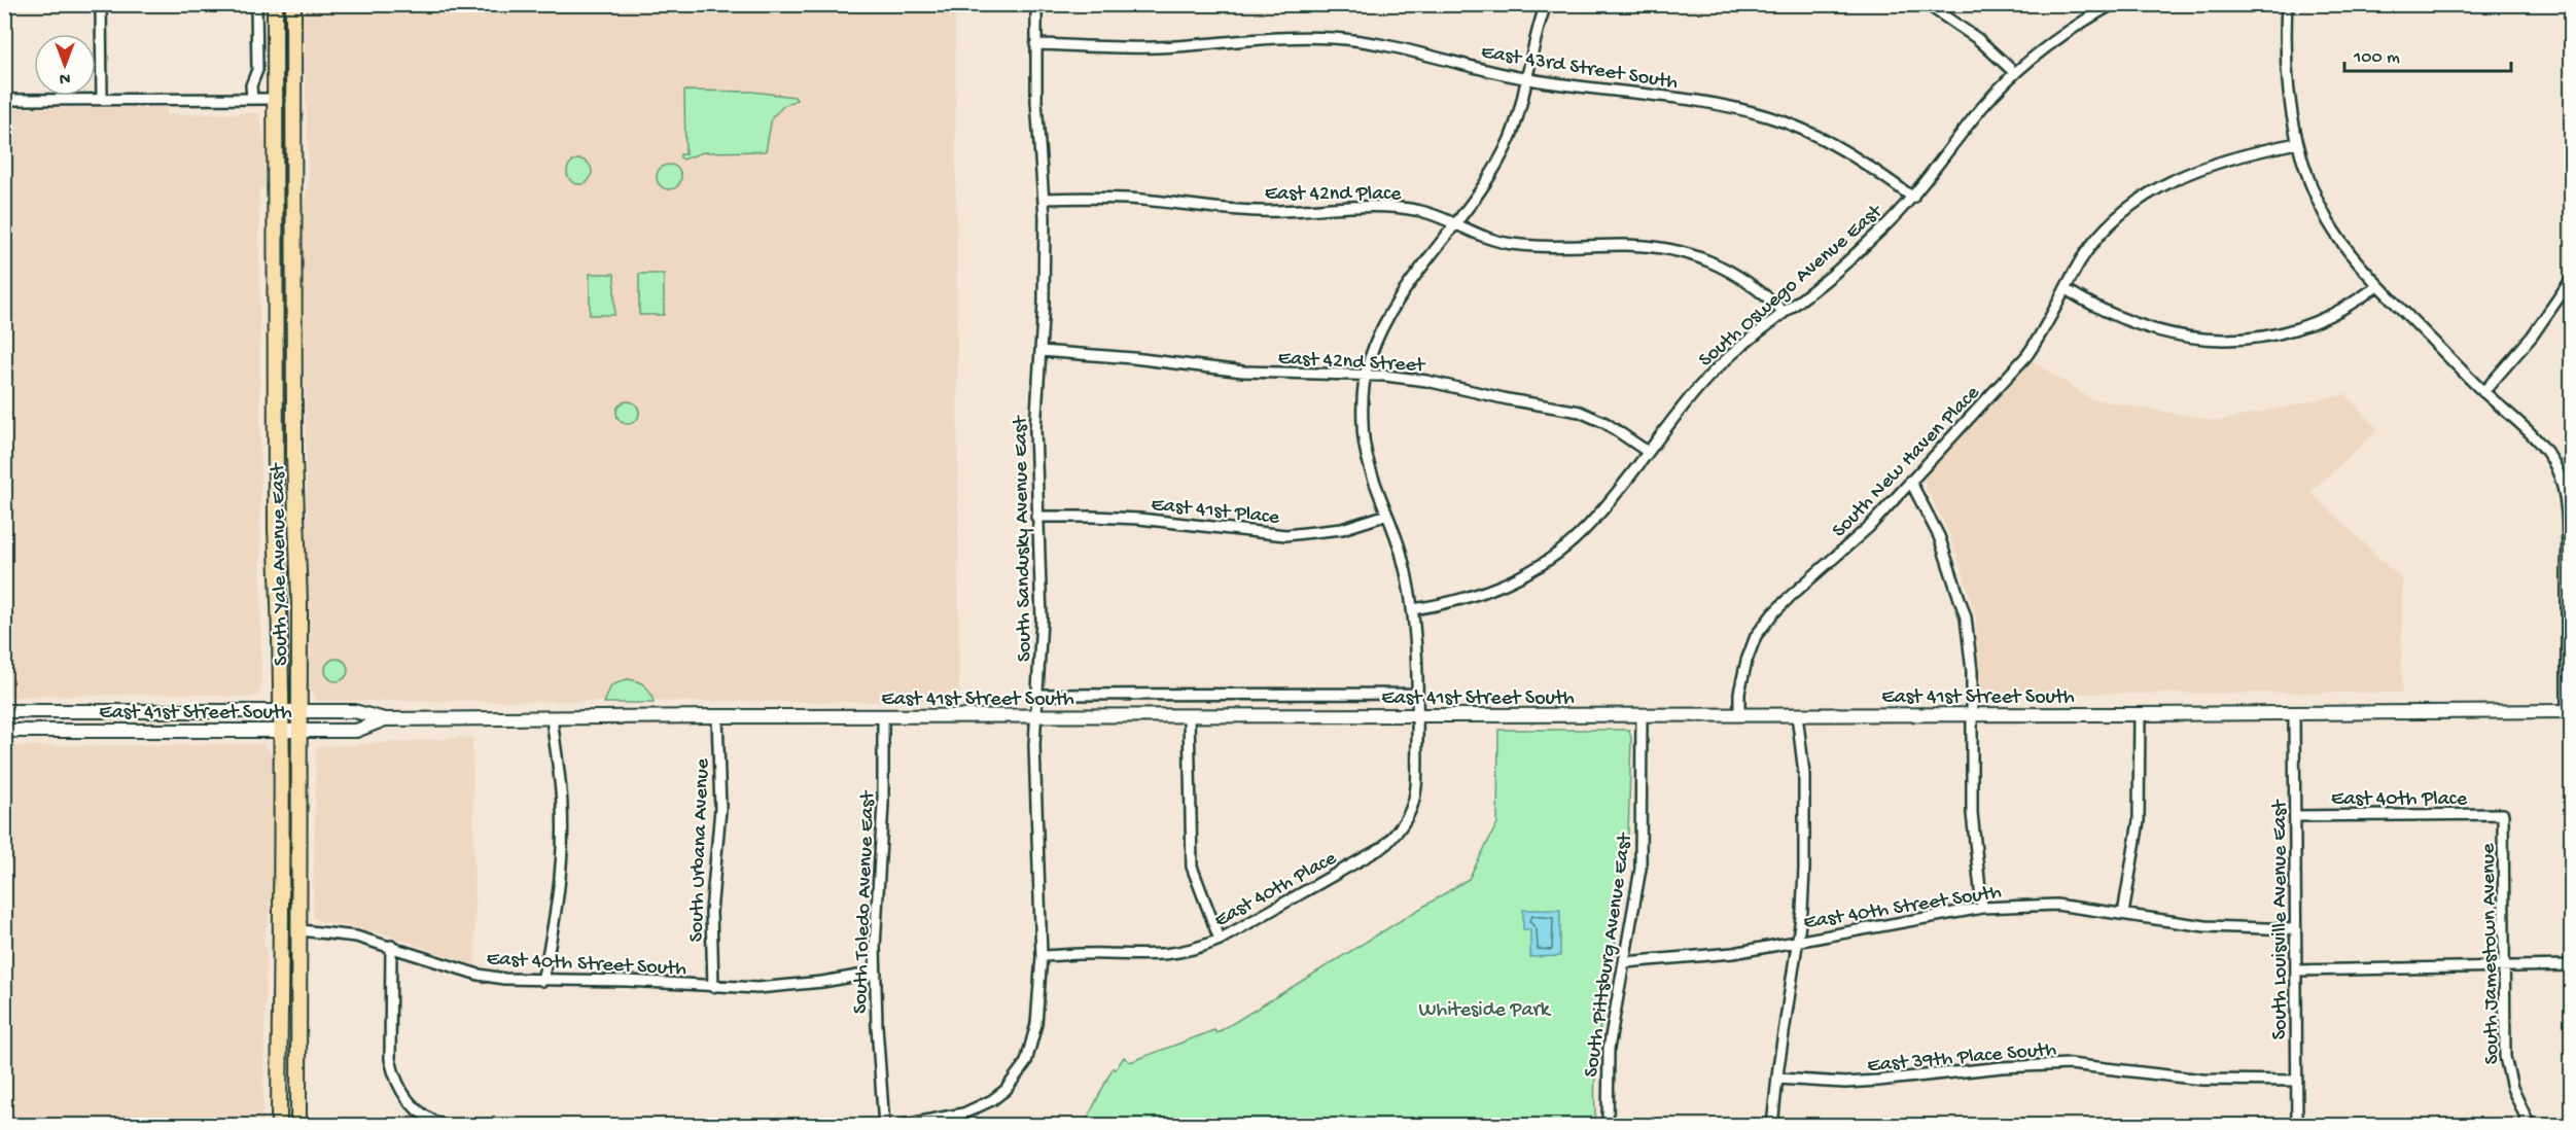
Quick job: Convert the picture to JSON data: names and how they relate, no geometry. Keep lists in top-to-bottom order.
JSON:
{
  "streets": {
    "main road": ["South Yale Avenue East", "East 41st Street South"],
    "street": [
      "East 43rd Street South",
      "East 42nd Place",
      "South Oswego Avenue East",
      "East 42nd Street",
      "South New Haven Place",
      "East 41st Place",
      "South Sandusky Avenue East",
      "East 40th Place",
      "South Urbana Avenue",
      "South Toledo Avenue East",
      "East 40th Street South",
      "South Louisville Avenue East",
      "South Jamestown Avenue",
      "South Pittsburg Avenue East",
      "East 39th Place South"
    ]
  },
  "crossings": [
    ["East 43rd Street South", "South Oswego Avenue East"],
    ["East 43rd Street South", "South Sandusky Avenue East"],
    ["East 42nd Place", "South Oswego Avenue East"],
    ["East 42nd Place", "South Sandusky Avenue East"],
    ["South Oswego Avenue East", "East 42nd Street"],
    ["East 42nd Street", "South Sandusky Avenue East"],
    ["South New Haven Place", "East 41st Street South"],
    ["East 41st Place", "South Sandusky Avenue East"],
    ["South Sandusky Avenue East", "East 41st Street South"],
    ["South Sandusky Avenue East", "East 40th Place"],
    ["South Yale Avenue East", "East 41st Street South"],
    ["South Yale Avenue East", "East 40th Street South"],
    ["East 41st Street South", "East 40th Place"],
    ["East 41st Street South", "South Urbana Avenue"],
    ["East 41st Street South", "South Toledo Avenue East"],
    ["East 41st Street South", "South Louisville Avenue East"],
    ["East 41st Street South", "South Pittsburg Avenue East"],
    ["East 40th Place", "South Louisville Avenue East"],
    ["East 40th Place", "South Jamestown Avenue"],
    ["South Urbana Avenue", "East 40th Street South"],
    ["South Toledo Avenue East", "East 40th Street South"],
    ["East 40th Street South", "South Louisville Avenue East"],
    ["East 40th Street South", "South Pittsburg Avenue East"],
    ["South Louisville Avenue East", "East 39th Place South"]
  ],
  "parks": ["Whiteside Park"],
  "scale_bar": "100 m",
  "north": "bottom"
}
